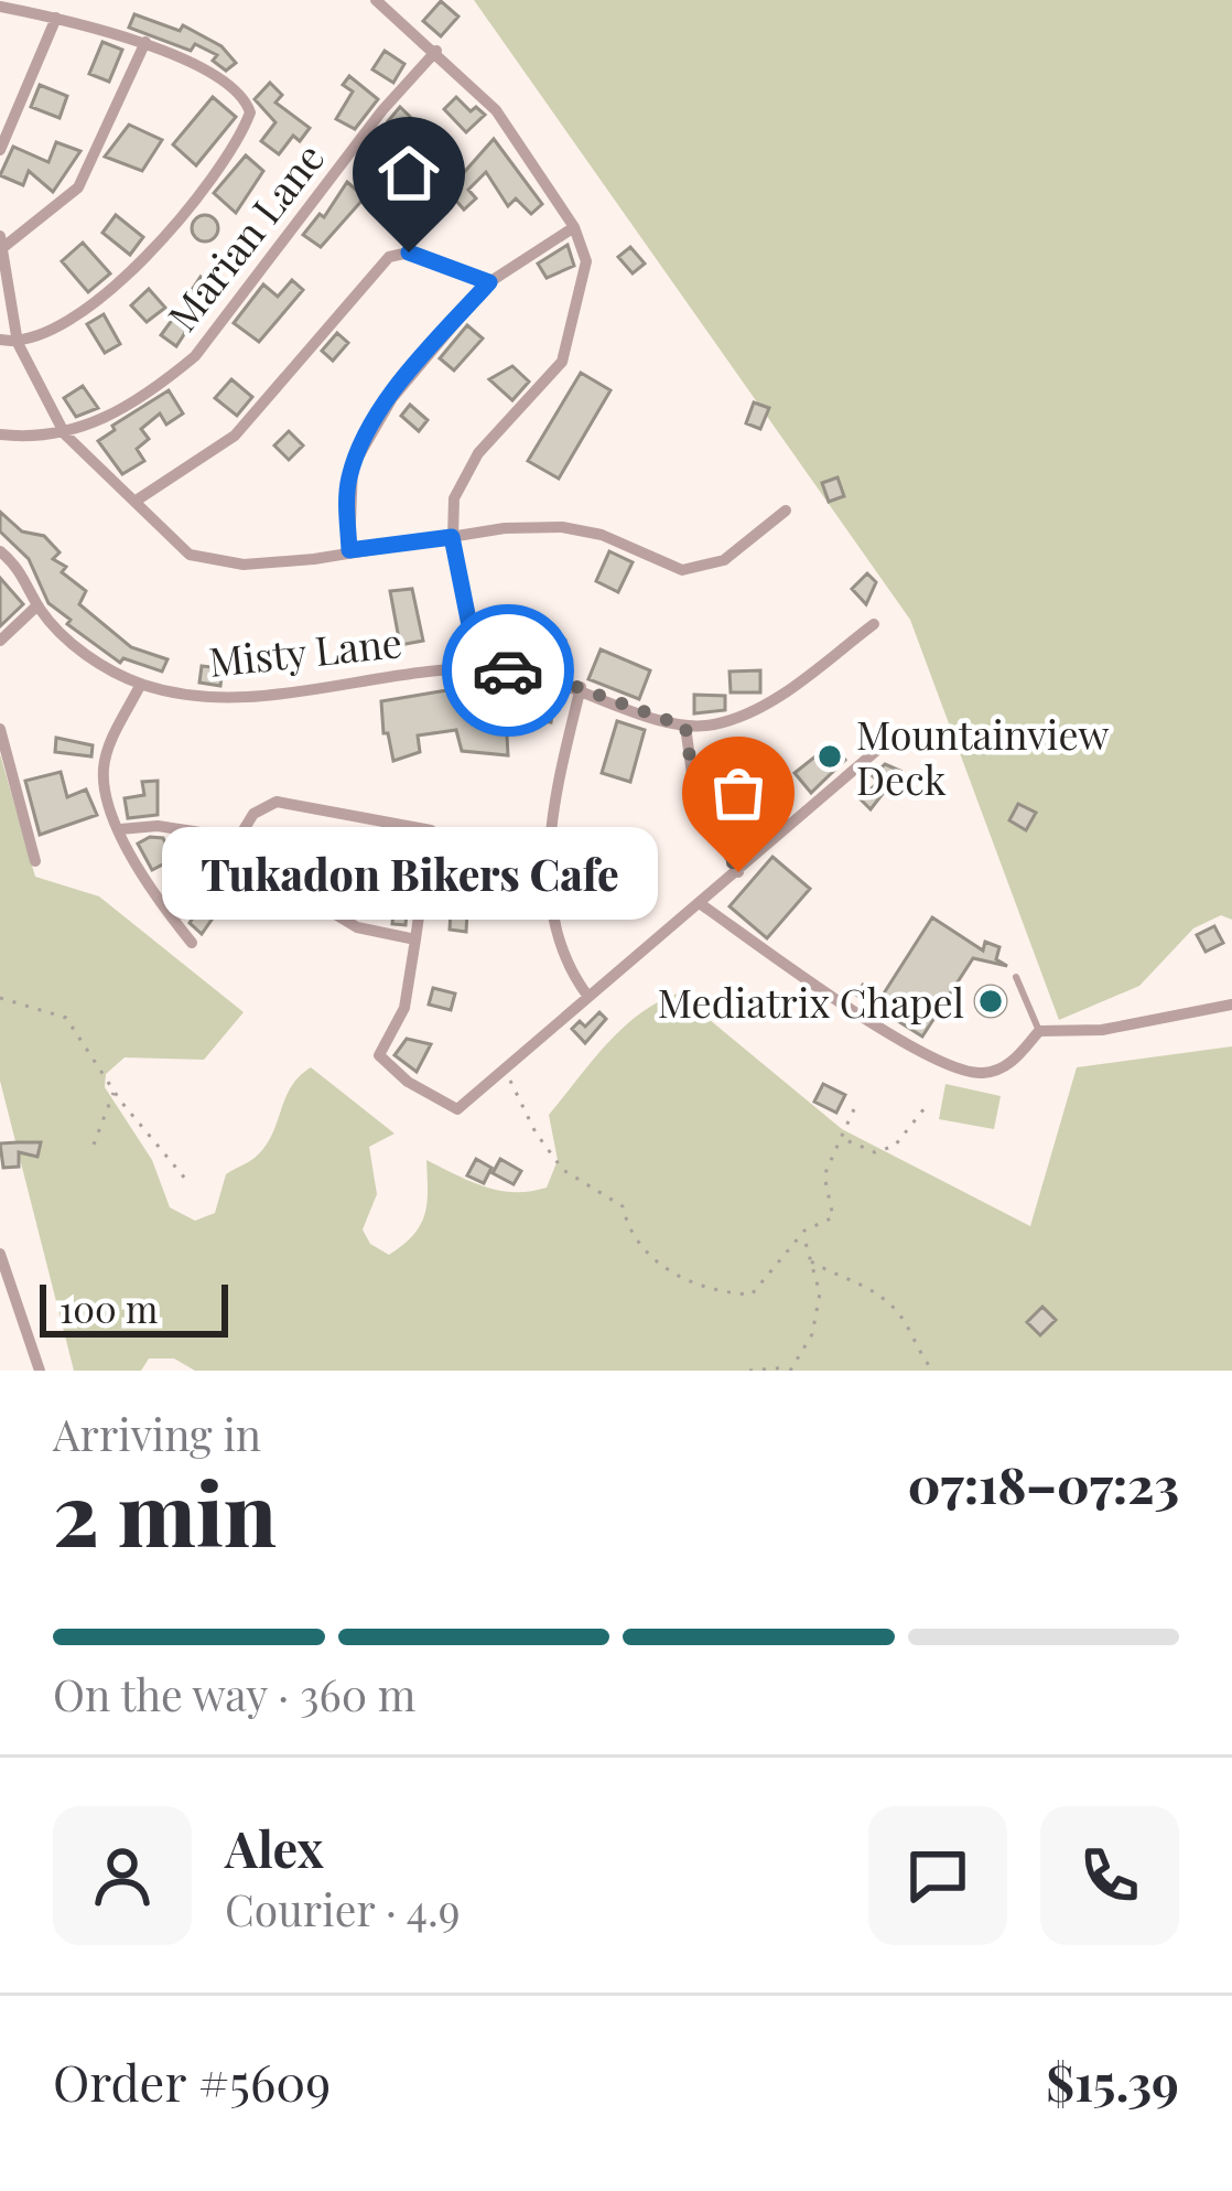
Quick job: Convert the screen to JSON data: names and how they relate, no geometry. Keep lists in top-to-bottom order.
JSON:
{
  "streets": {
    "street": ["Marian Lane", "Misty Lane"]
  },
  "places": ["Mountainview Deck", "Tukadon Bikers Cafe", "Mediatrix Chapel"],
  "scale_bar": "100 m",
  "page": {
    "bubble": "Tukadon Bikers Cafe",
    "scale": "100 m",
    "heading": ["2 min", "Arriving in", "07:18–07:23"],
    "panel": [
      "Alex",
      "Courier · 4.9",
      "Order #5609",
      "$15.39"
    ],
    "bar": "On the way · 360 m"
  }
}
